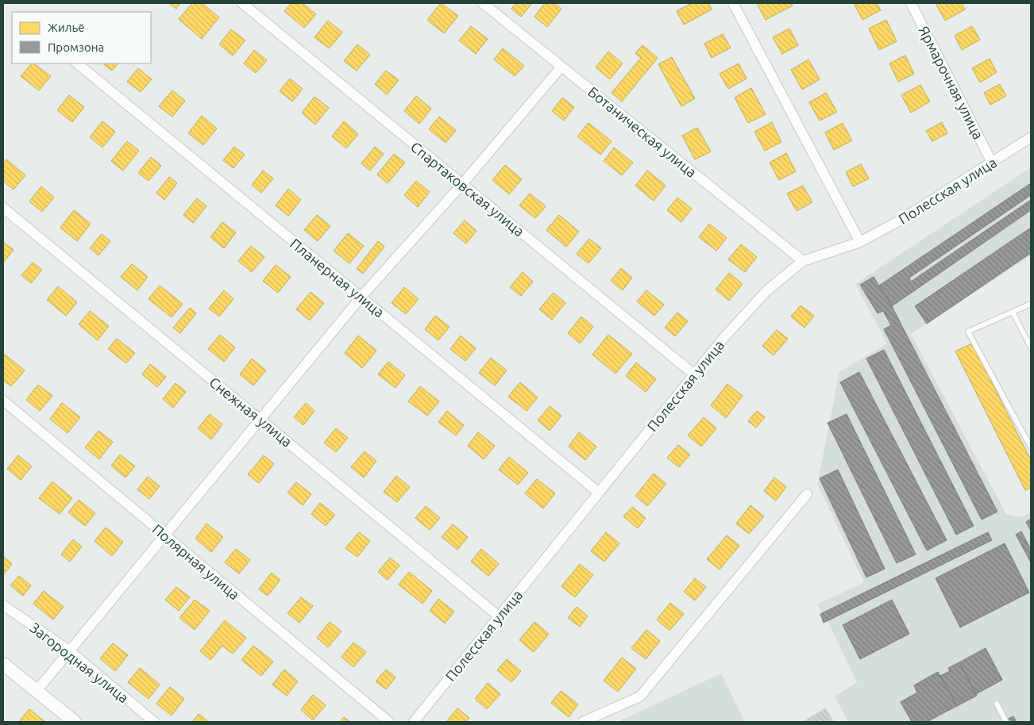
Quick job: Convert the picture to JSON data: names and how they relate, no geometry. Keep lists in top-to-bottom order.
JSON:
{
  "streets": {
    "street": [
      "Ярмарочная улица",
      "Ботаническая улица",
      "Спартаковская улица",
      "Полесская улица",
      "Планерная улица",
      "Снежная улица",
      "Полярная улица",
      "Загородная улица"
    ]
  },
  "crossings": [
    ["Ярмарочная улица", "Полесская улица"],
    ["Ботаническая улица", "Полесская улица"],
    ["Спартаковская улица", "Полесская улица"],
    ["Полесская улица", "Планерная улица"],
    ["Полесская улица", "Снежная улица"]
  ],
  "legend": ["Жильё", "Промзона"]
}
